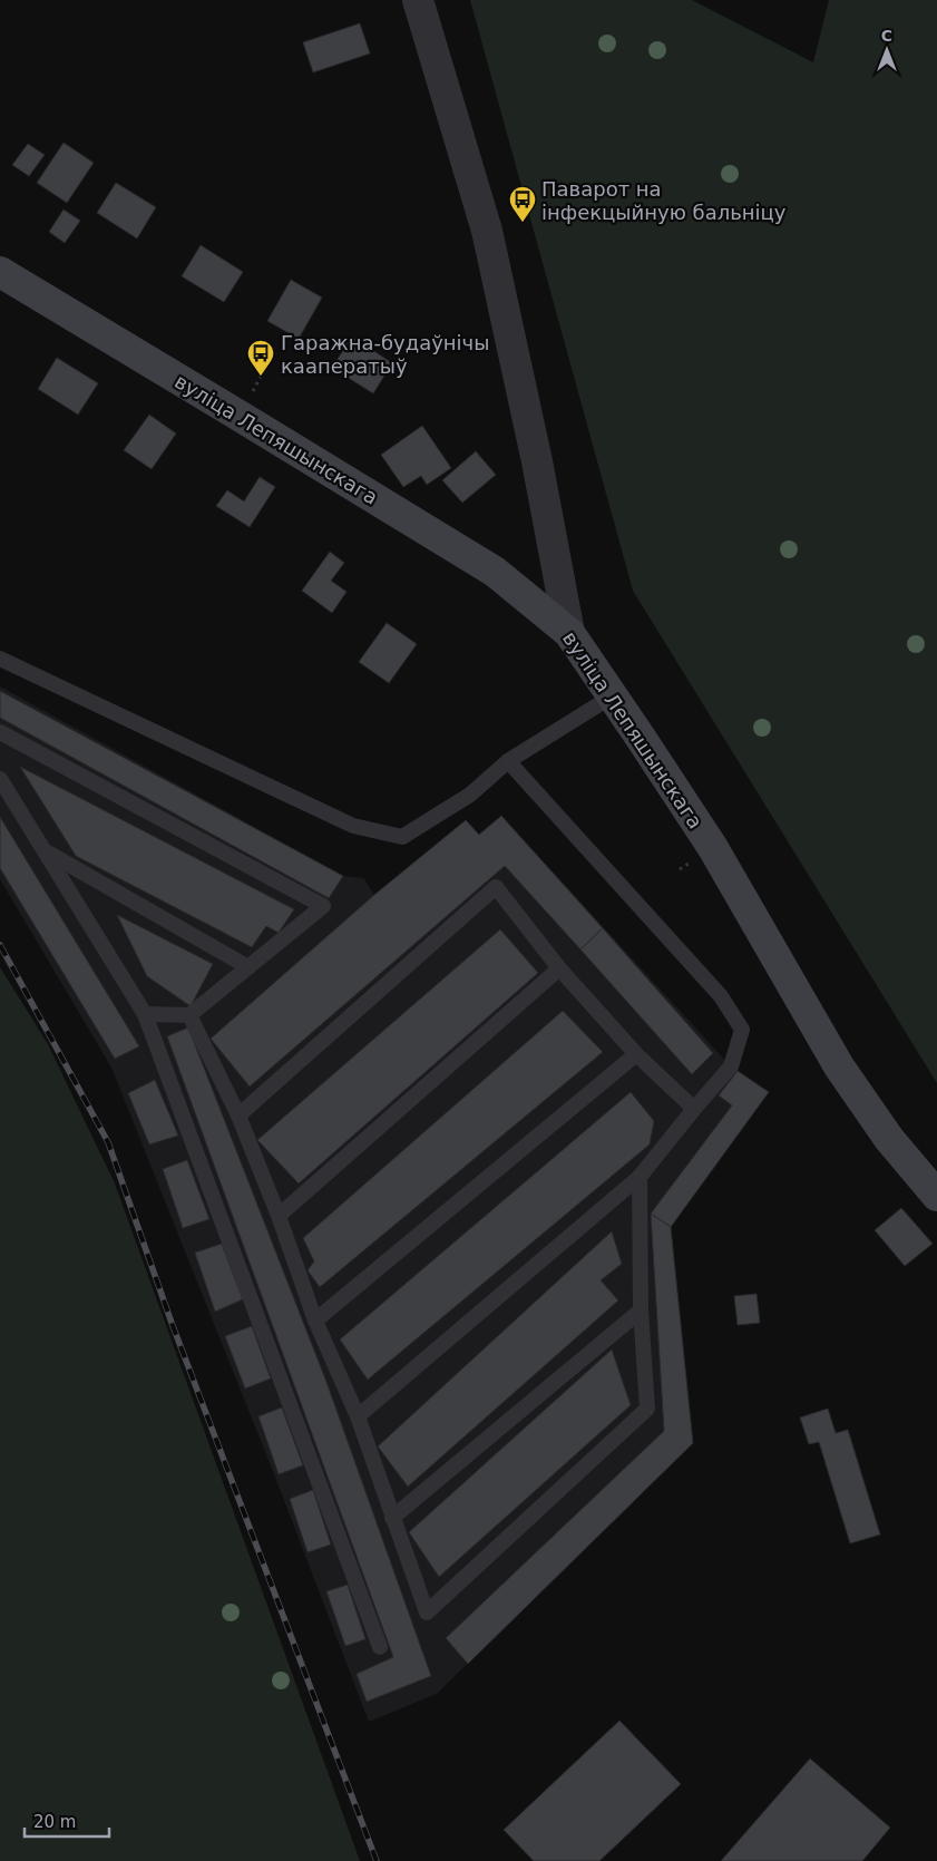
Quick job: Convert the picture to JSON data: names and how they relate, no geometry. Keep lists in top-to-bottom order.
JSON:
{
  "streets": {
    "street": ["вуліца Лепяшынскага"]
  },
  "places": {
    "bus stop": ["Паварот на інфекцыйную бальніцу", "Гаражна-будаўнічы кааператыў"]
  },
  "scale_bar": "20 m",
  "north": "top"
}
